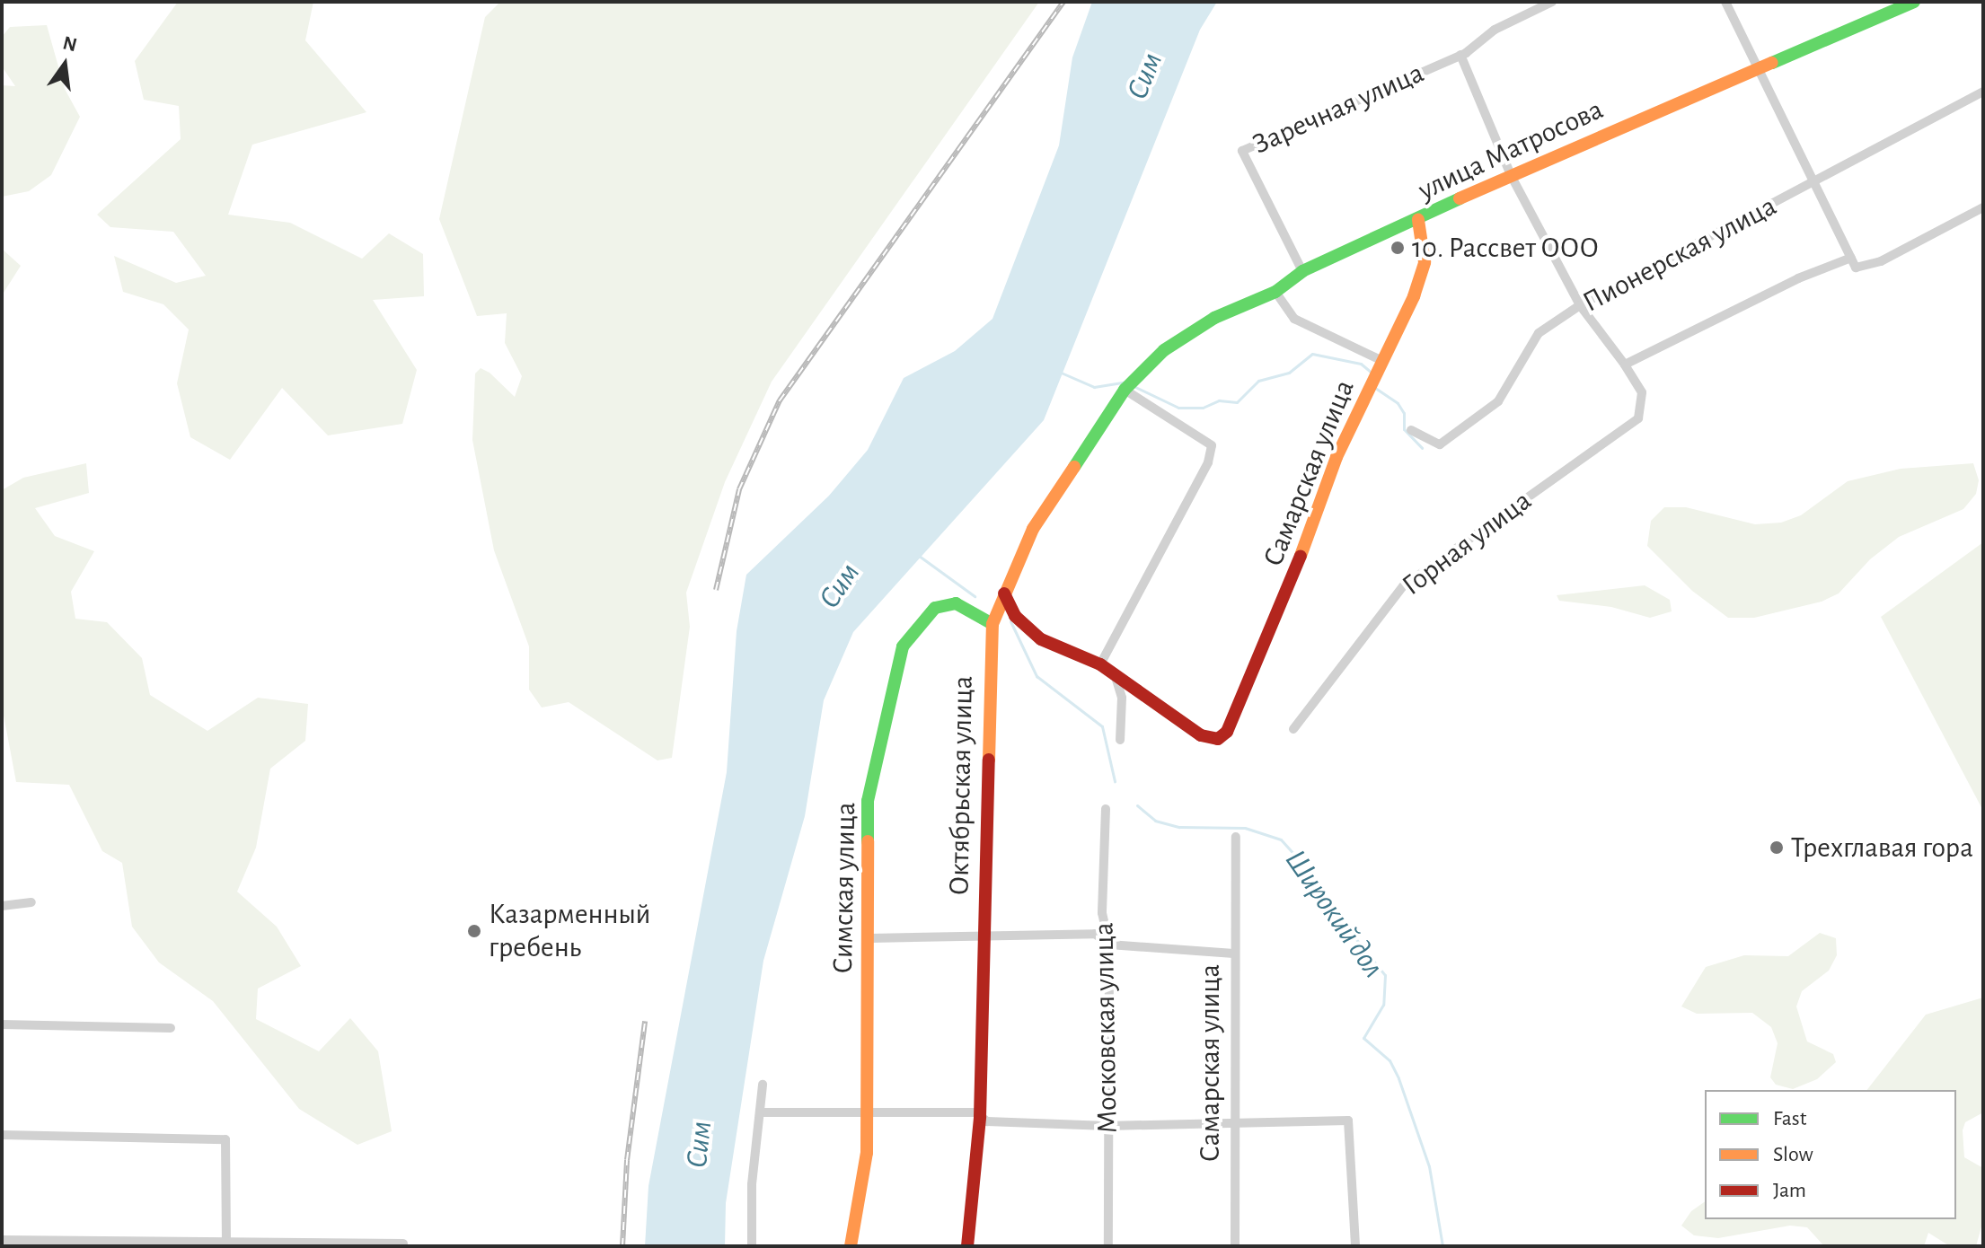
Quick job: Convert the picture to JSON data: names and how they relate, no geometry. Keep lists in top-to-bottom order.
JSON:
{
  "streets": {
    "main road": [
      "улица Матросова",
      "Самарская улица",
      "Октябрьская улица",
      "Симская улица"
    ],
    "street": [
      "Заречная улица",
      "Пионерская улица",
      "Горная улица",
      "Московская улица"
    ]
  },
  "crossings": [
    ["Заречная улица", "улица Матросова"],
    ["улица Матросова", "Самарская улица"],
    ["улица Матросова", "Октябрьская улица"],
    ["Октябрьская улица", "Симская улица"]
  ],
  "water": ["Сим", "Широкий дол"],
  "places": ["10. Рассвет ООО", "Трехглавая гора", "Казарменный гребень"],
  "legend": ["Fast", "Slow", "Jam"],
  "north": "top"
}
